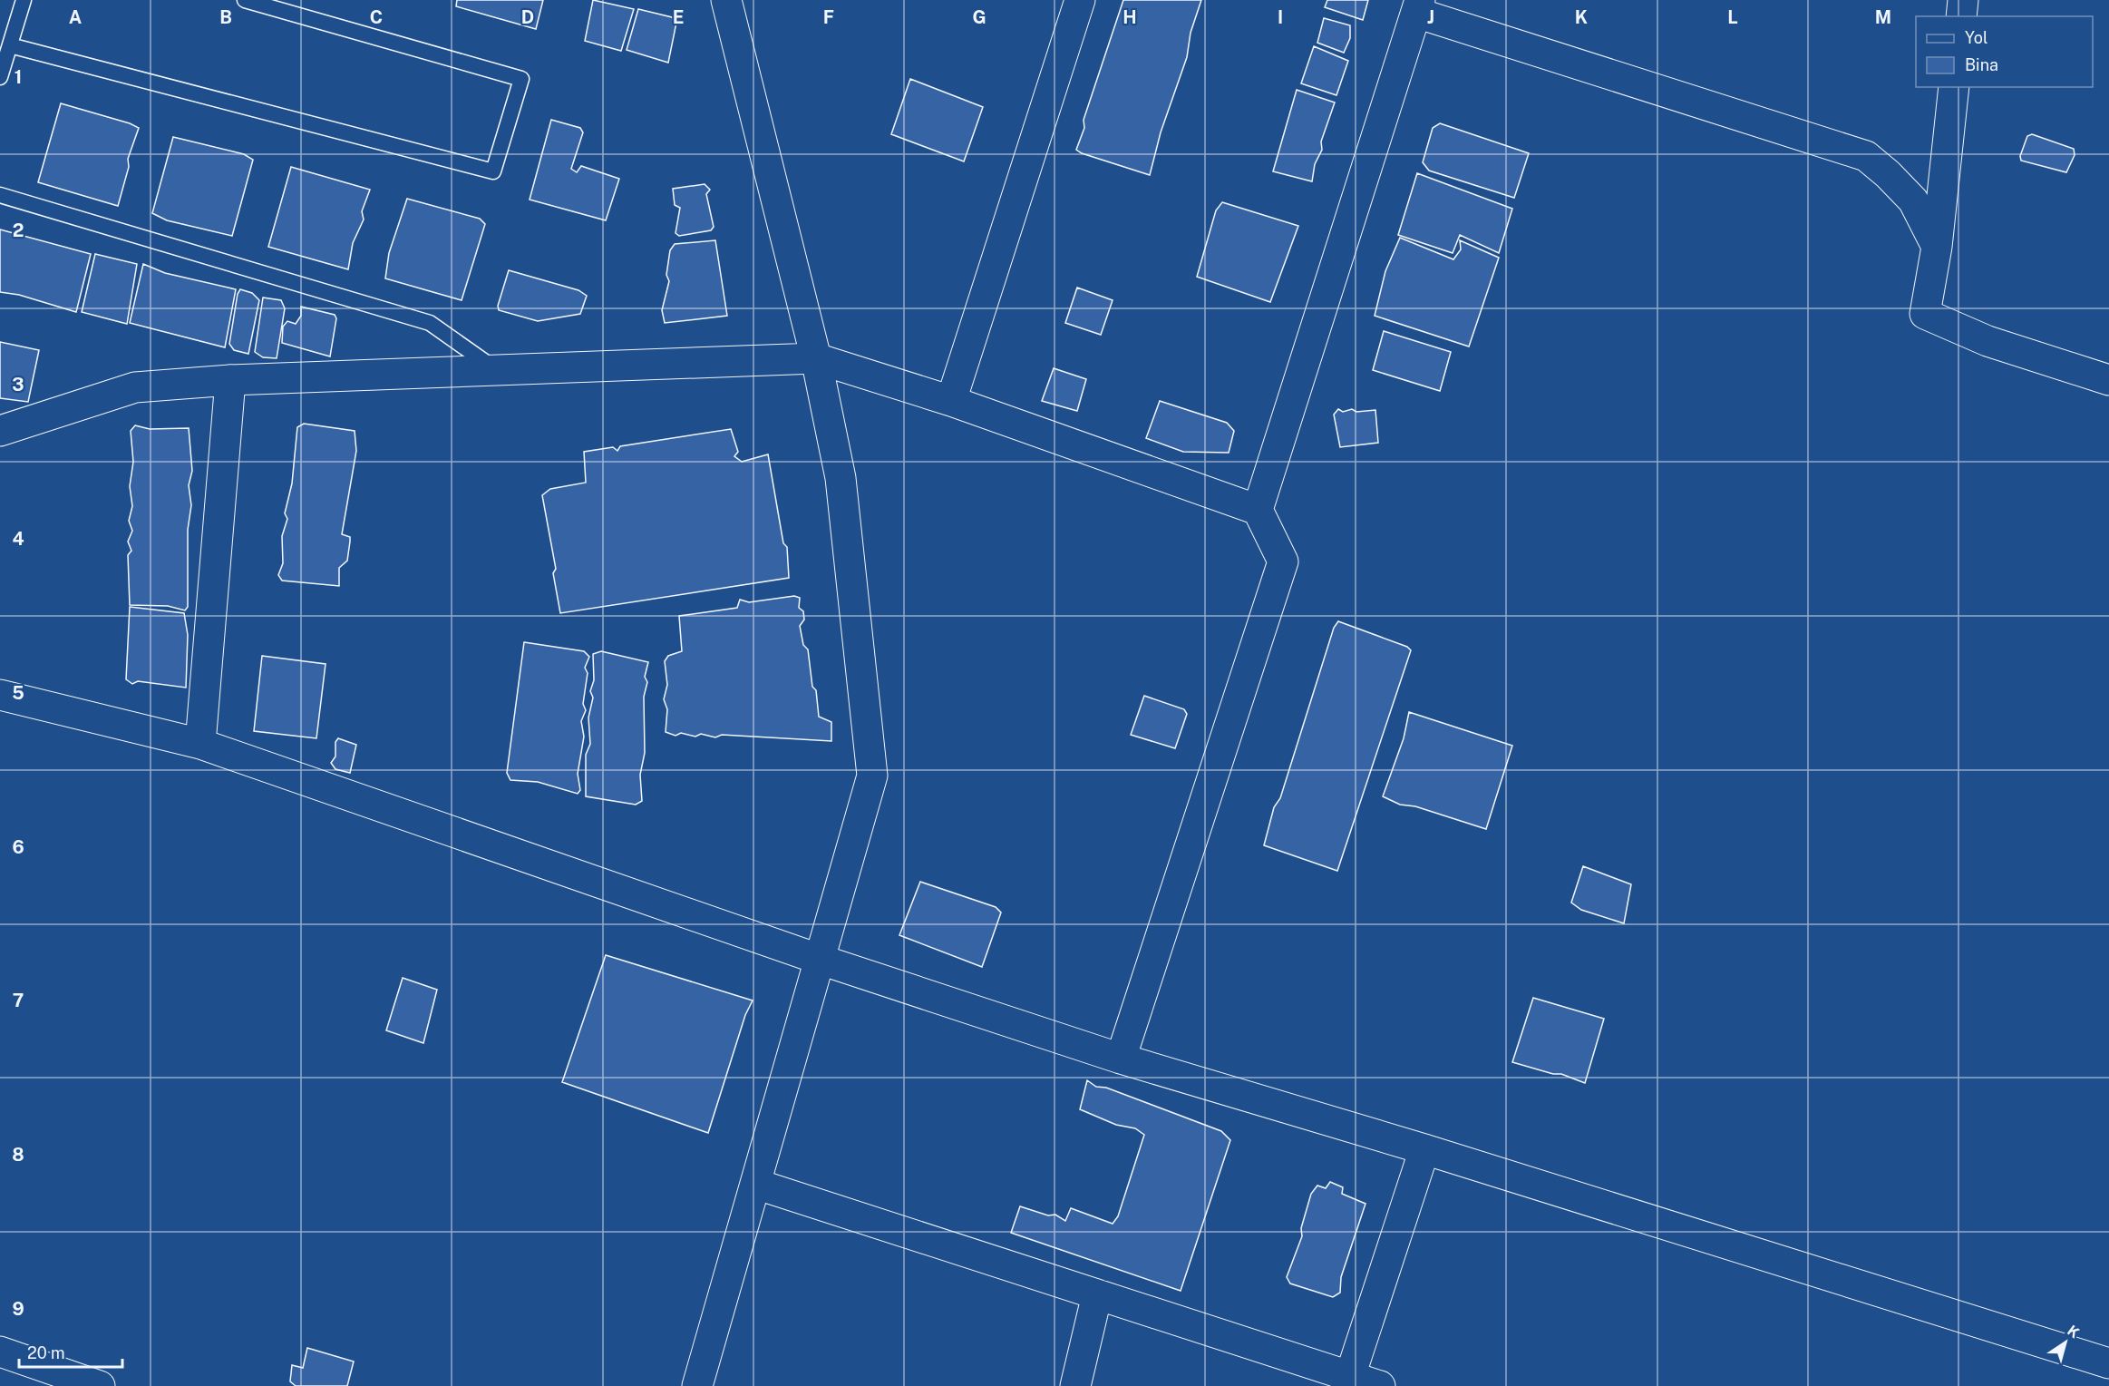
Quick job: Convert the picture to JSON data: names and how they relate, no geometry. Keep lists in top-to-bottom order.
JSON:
{
  "legend": ["Yol", "Bina"],
  "scale_bar": "20 m",
  "north": "top right",
  "grid": {
    "columns": [
      "A",
      "B",
      "C",
      "D",
      "E",
      "F",
      "G",
      "H",
      "I",
      "J",
      "K",
      "L",
      "M"
    ],
    "rows": [
      "1",
      "2",
      "3",
      "4",
      "5",
      "6",
      "7",
      "8",
      "9"
    ]
  }
}
